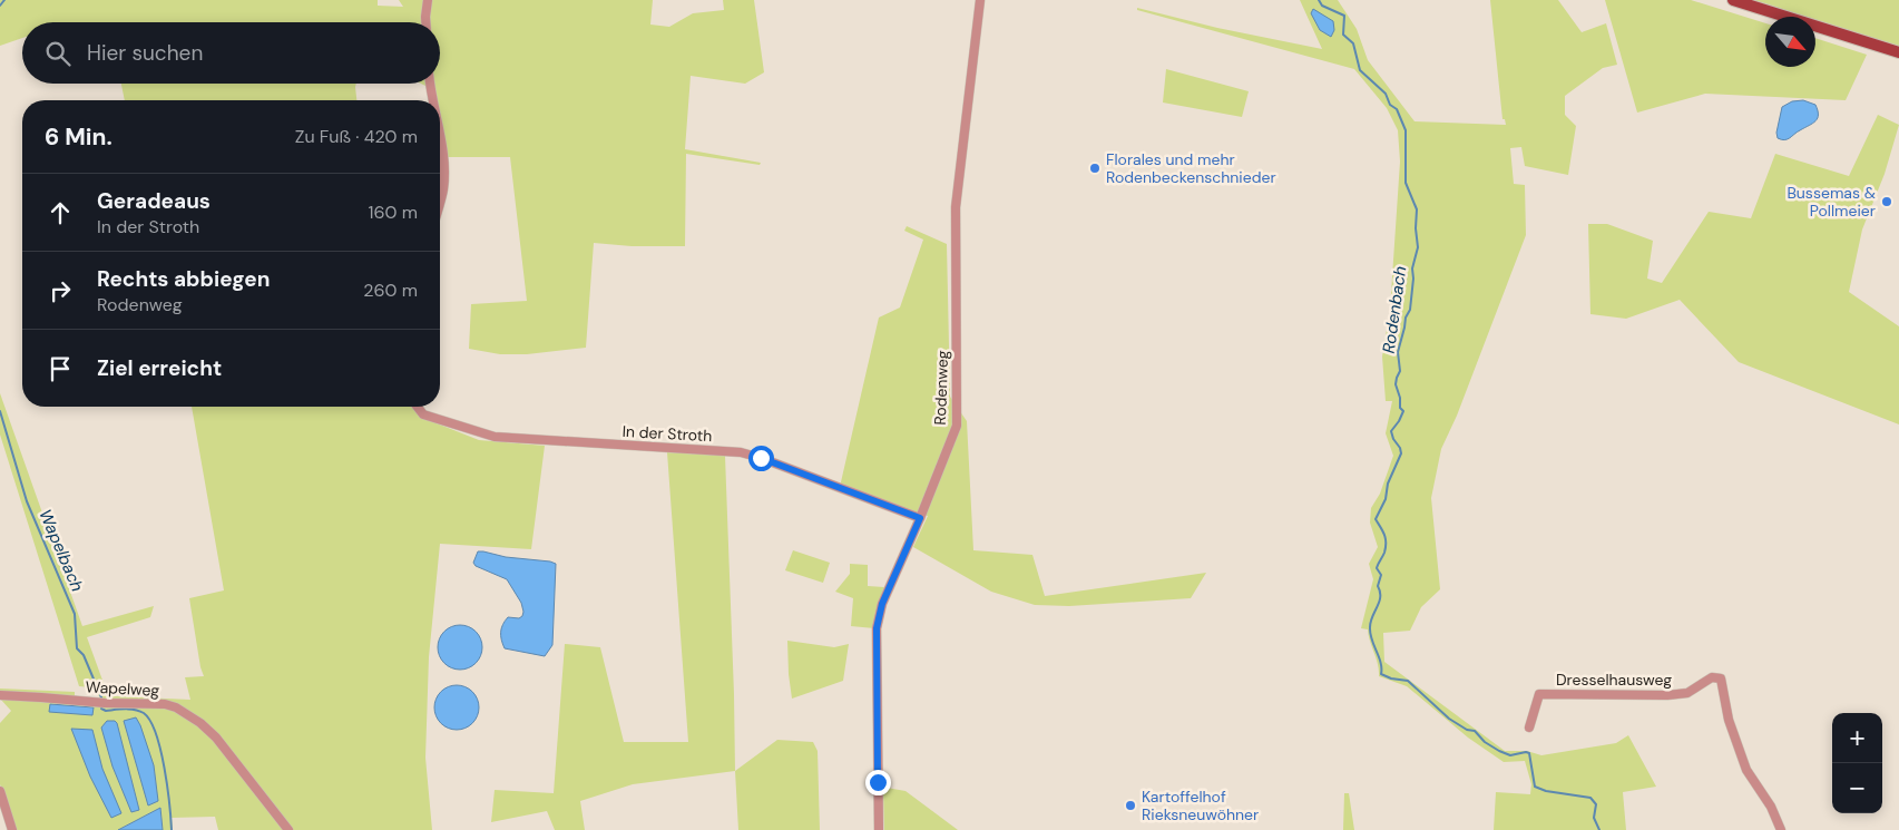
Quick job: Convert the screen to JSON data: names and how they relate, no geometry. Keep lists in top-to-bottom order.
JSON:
{
  "streets": {
    "street": [
      "Rodenweg",
      "In der Stroth",
      "Dresselhausweg",
      "Wapelweg"
    ]
  },
  "crossings": [
    ["Rodenweg", "In der Stroth"]
  ],
  "water": ["Rodenbach", "Wapelbach"],
  "places": ["Florales und mehr Rodenbeckenschnieder", "Bussemas & Pollmeier", "Kartoffelhof Rieksneuwöhner"],
  "north": "bottom right",
  "page": {
    "search": "Hier suchen",
    "heading": ["6 Min.", "Zu Fuß · 420 m"],
    "list": [
      ["Geradeaus", "In der Stroth", "160 m"],
      ["Rechts abbiegen", "Rodenweg", "260 m"],
      "Ziel erreicht"
    ],
    "map_buttons": ["+", "−"]
  }
}
